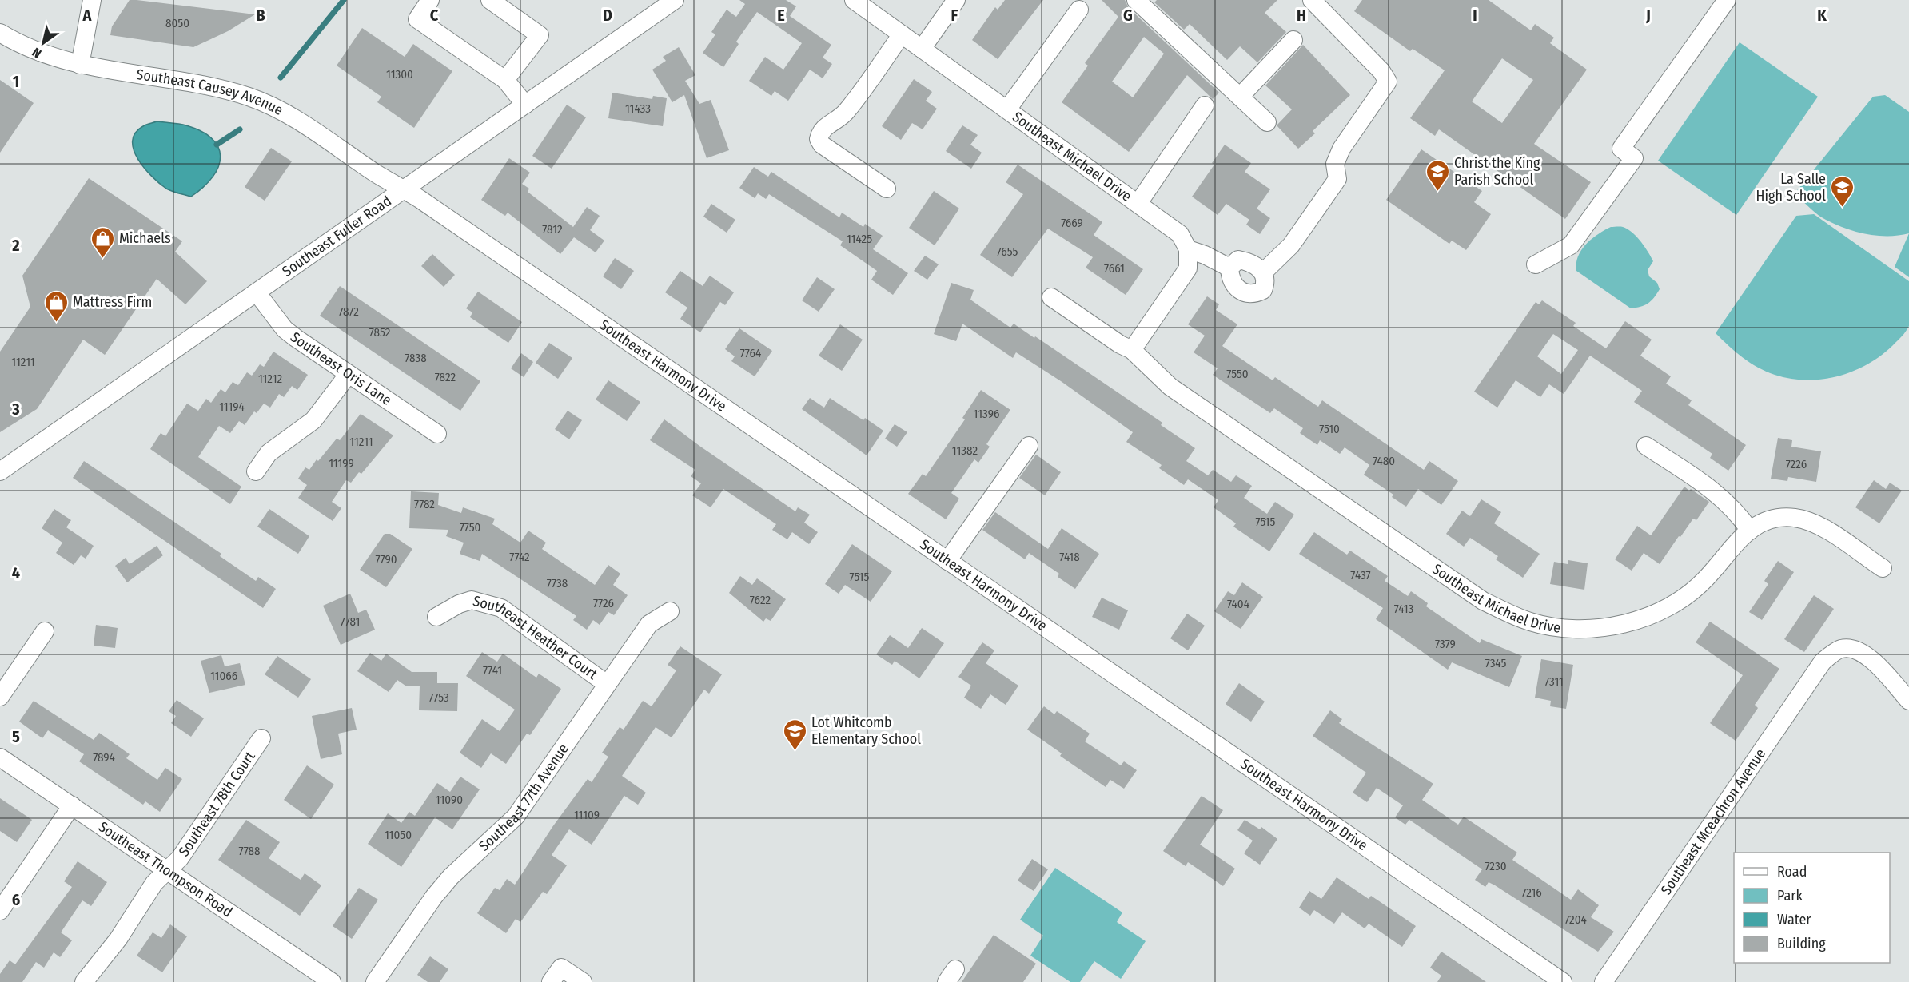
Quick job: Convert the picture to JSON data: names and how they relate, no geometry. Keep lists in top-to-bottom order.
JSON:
{
  "streets": {
    "street": [
      "Southeast Causey Avenue",
      "Southeast Michael Drive",
      "Southeast Fuller Road",
      "Southeast Harmony Drive",
      "Southeast Oris Lane",
      "Southeast Heather Court",
      "Southeast 77th Avenue",
      "Southeast 78th Court",
      "Southeast Mceachron Avenue",
      "Southeast Thompson Road"
    ]
  },
  "crossings": [
    ["Southeast Causey Avenue", "Southeast Fuller Road"],
    ["Southeast Causey Avenue", "Southeast Harmony Drive"],
    ["Southeast Fuller Road", "Southeast Harmony Drive"],
    ["Southeast Fuller Road", "Southeast Oris Lane"],
    ["Southeast Heather Court", "Southeast 77th Avenue"],
    ["Southeast 78th Court", "Southeast Thompson Road"]
  ],
  "places": {
    "school or university": ["Christ the King Parish School", "La Salle High School", "Lot Whitcomb Elementary School"],
    "shop": ["Michaels", "Mattress Firm"]
  },
  "house_numbers": [
    "8050",
    "11300",
    "11433",
    "7669",
    "7812",
    "11425",
    "7655",
    "7661",
    "7872",
    "7852",
    "7764",
    "7838",
    "11211",
    "7550",
    "7822",
    "11212",
    "11194",
    "11396",
    "7510",
    "11211",
    "11382",
    "7480",
    "11199",
    "7226",
    "7782",
    "7515",
    "7750",
    "7742",
    "7418",
    "7790",
    "7437",
    "7515",
    "7738",
    "7622",
    "7726",
    "7404",
    "7413",
    "7781",
    "7379",
    "7345",
    "7741",
    "11066",
    "7311",
    "7753",
    "7894",
    "11090",
    "11109",
    "11050",
    "7788",
    "7230",
    "7216",
    "7204"
  ],
  "legend": [
    "Road",
    "Park",
    "Water",
    "Building"
  ],
  "north": "bottom left",
  "grid": {
    "columns": [
      "A",
      "B",
      "C",
      "D",
      "E",
      "F",
      "G",
      "H",
      "I",
      "J",
      "K"
    ],
    "rows": [
      "1",
      "2",
      "3",
      "4",
      "5",
      "6"
    ]
  }
}
